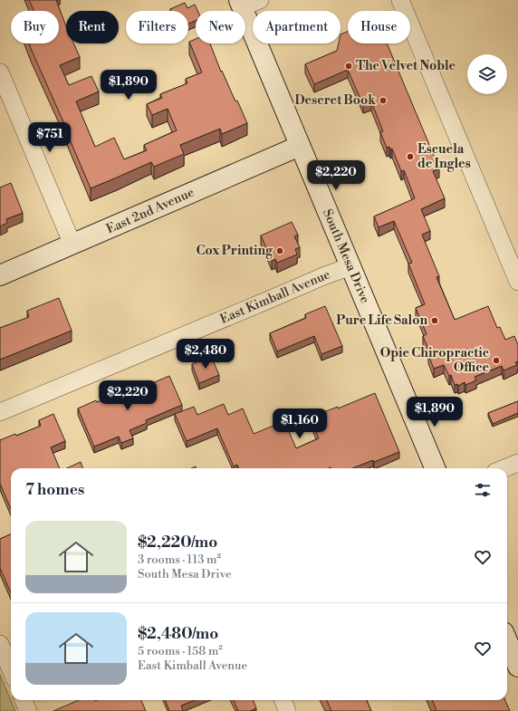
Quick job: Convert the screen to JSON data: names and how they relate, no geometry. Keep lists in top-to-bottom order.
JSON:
{
  "streets": {
    "main road": ["East 2nd Avenue", "South Mesa Drive"],
    "street": ["East Kimball Avenue"]
  },
  "crossings": [
    ["East 2nd Avenue", "South Mesa Drive"],
    ["South Mesa Drive", "East Kimball Avenue"]
  ],
  "places": [
    "The Velvet Noble",
    "Deseret Book",
    "Escuela de Ingles",
    "Cox Printing",
    "Pure Life Salon",
    "Opie Chiropractic Office"
  ],
  "page": {
    "chip": [
      "Buy",
      "Rent",
      "Filters",
      "New",
      "Apartment",
      "House"
    ],
    "price": [
      "$1,890",
      "$751",
      "$2,220",
      "$2,480",
      "$2,220",
      "$1,890",
      "$1,160"
    ],
    "heading": "7 homes",
    "list": [
      {
        "name": "$2,220/mo",
        "note": "3 rooms · 113 m² · South Mesa Drive"
      },
      {
        "name": "$2,480/mo",
        "note": "5 rooms · 158 m² · East Kimball Avenue"
      }
    ]
  }
}
